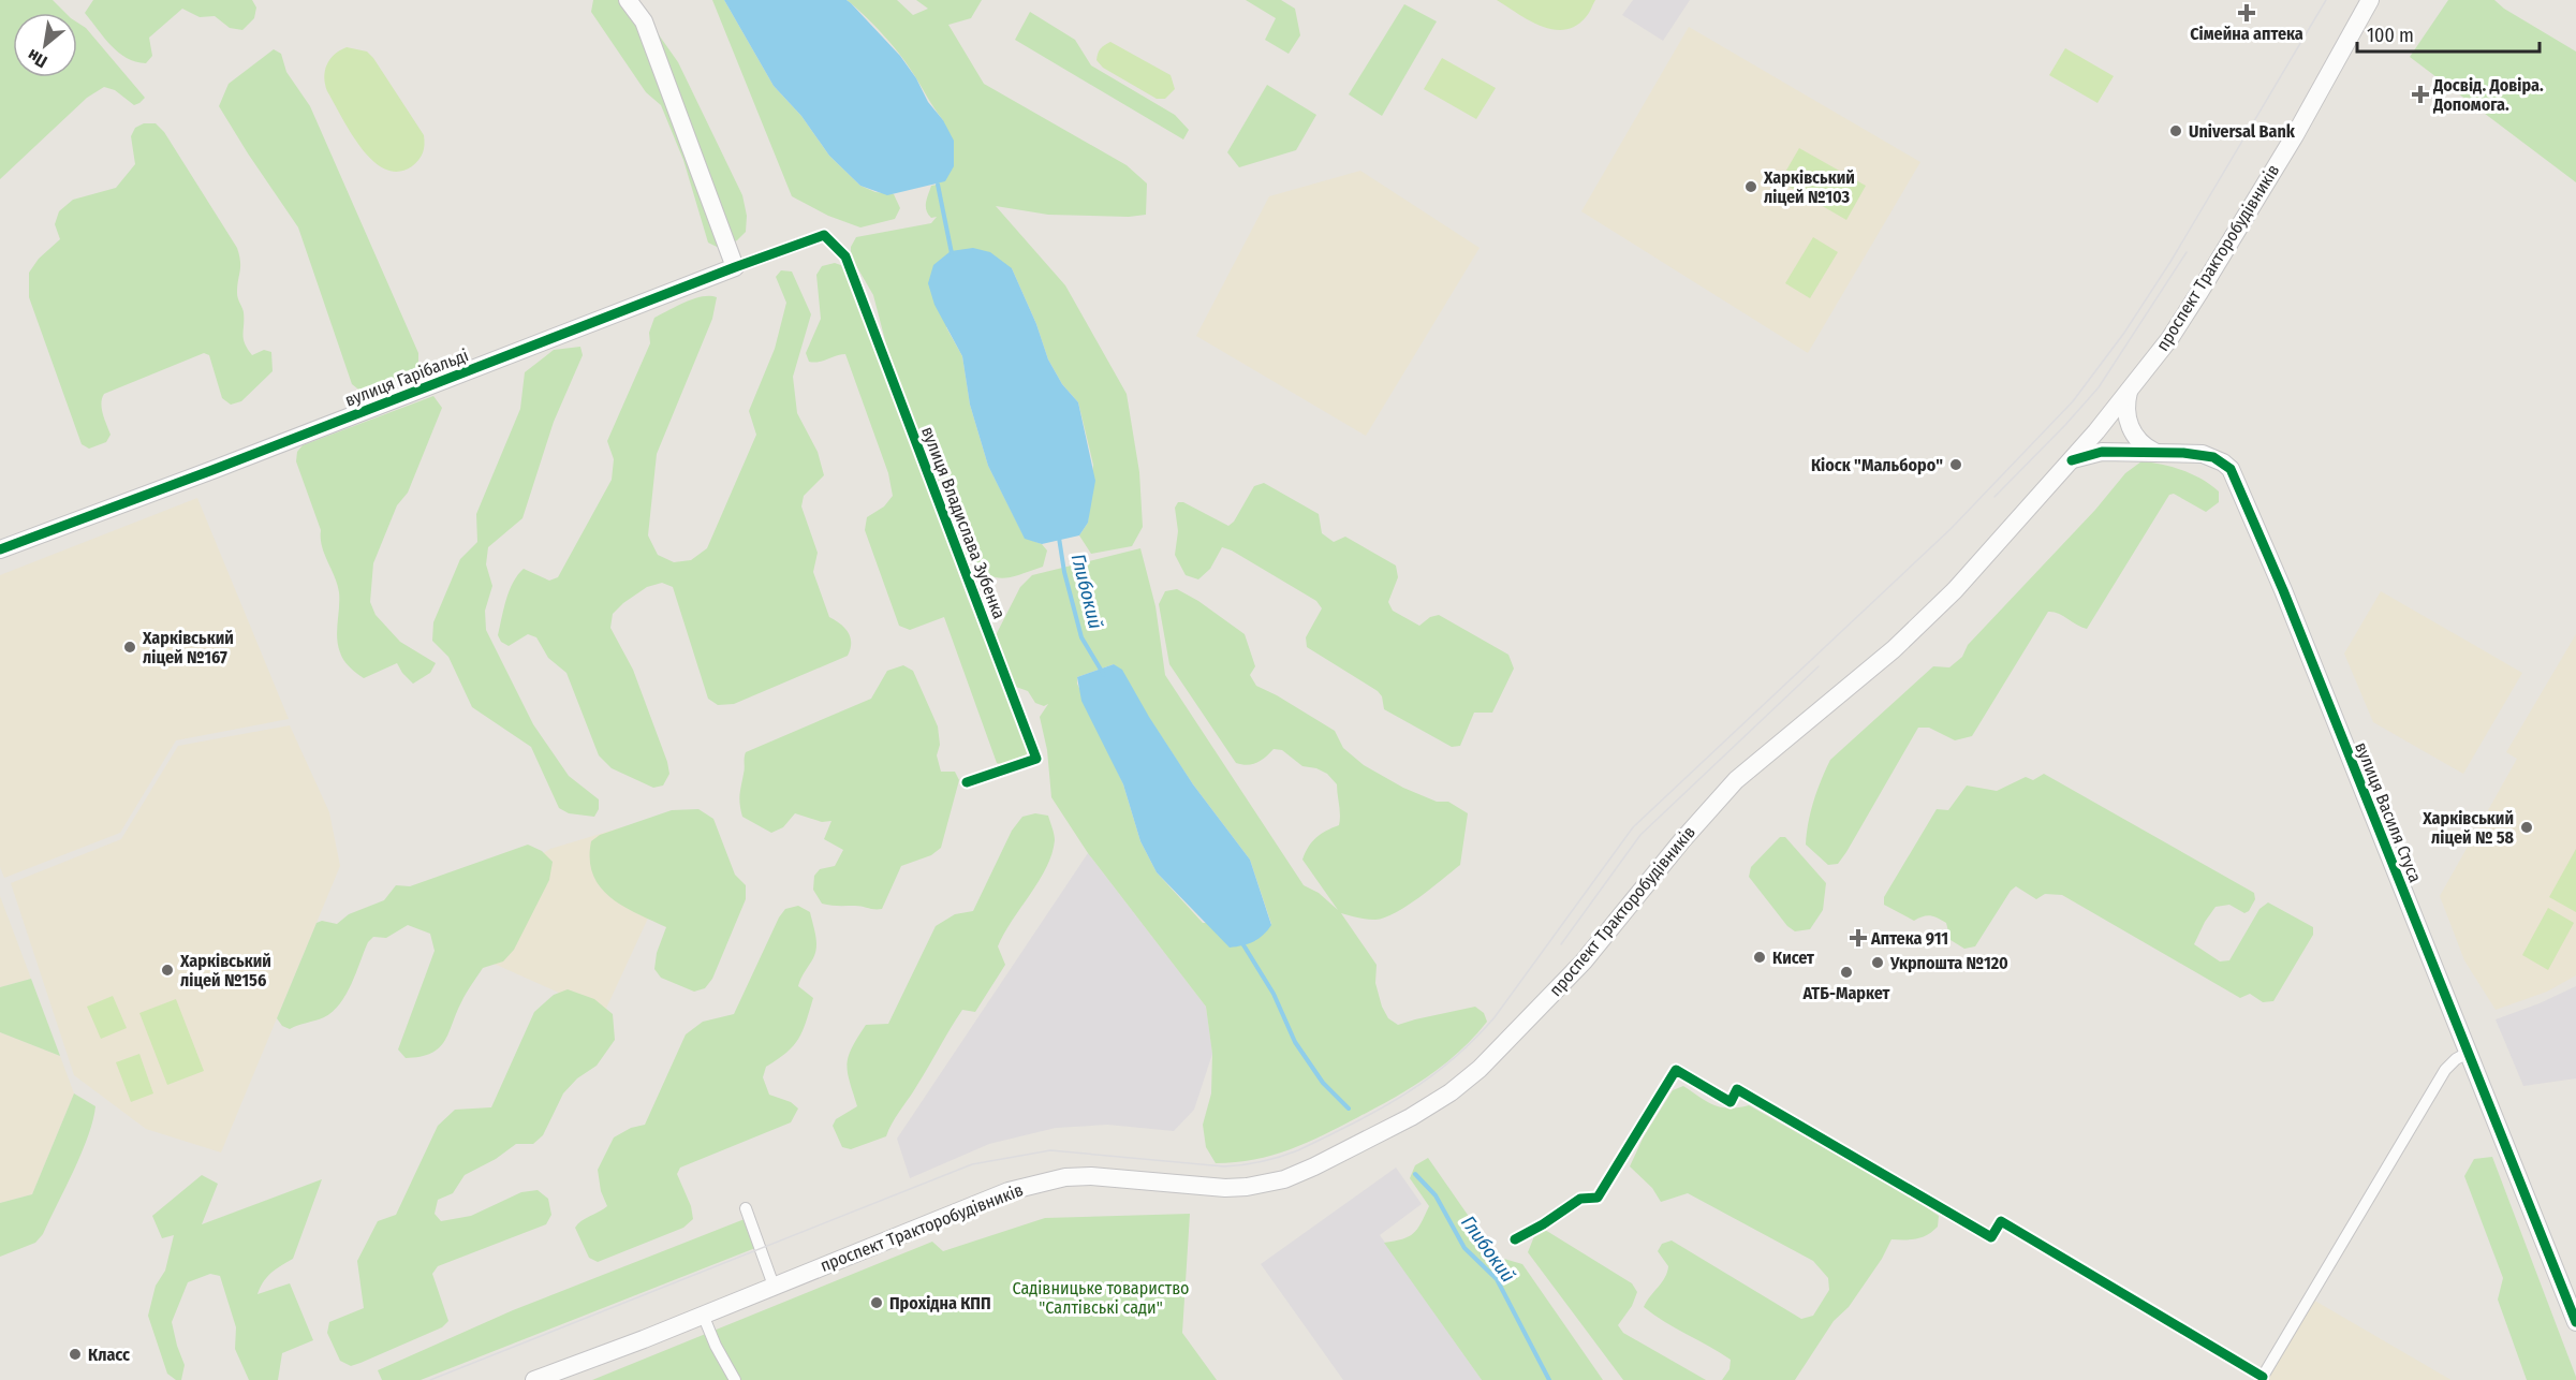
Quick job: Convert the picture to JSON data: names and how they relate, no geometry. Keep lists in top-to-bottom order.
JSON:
{
  "streets": {
    "main road": ["проспект Тракторобудівників", "вулиця Гарібальді", "вулиця Василя Стуса"],
    "street": ["вулиця Владислава Зубенка"]
  },
  "crossings": [
    ["проспект Тракторобудівників", "вулиця Василя Стуса"],
    ["вулиця Гарібальді", "вулиця Владислава Зубенка"]
  ],
  "water": ["Глибокий"],
  "parks": ["Садівницьке товариство \"Салтівські сади\""],
  "places": {
    "health": ["Сімейна аптека", "Досвід. Довіра. Допомога.", "Аптека 911"],
    "other": [
      "Universal Bank",
      "Харківський ліцей №103",
      "Кіоск \"Мальборо\"",
      "Харківський ліцей №167",
      "Харківський ліцей № 58",
      "Кисет",
      "Укрпошта №120",
      "Харківський ліцей №156",
      "АТБ-Маркет",
      "Прохідна КПП",
      "Класс"
    ]
  },
  "scale_bar": "100 m",
  "north": "bottom left"
}
